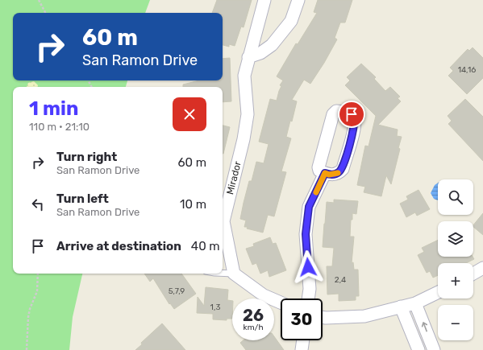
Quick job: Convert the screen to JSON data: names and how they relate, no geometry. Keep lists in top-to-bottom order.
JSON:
{
  "streets": {
    "street": ["Mirador"]
  },
  "house_numbers": [
    "14,16",
    "2,4",
    "5,7,9",
    "1,3"
  ],
  "page": {
    "turn": ["60 m", "San Ramon Drive"],
    "heading": ["1 min", "110 m · 21:10"],
    "list": [
      {
        "name": "Turn right",
        "note": "San Ramon Drive",
        "value": "60 m"
      },
      {
        "name": "Turn left",
        "note": "San Ramon Drive",
        "value": "10 m"
      },
      {
        "name": "Arrive at destination",
        "value": "40 m"
      }
    ],
    "map_buttons": ["+", "−"],
    "speed": "26 km/h",
    "limit": "30"
  }
}
